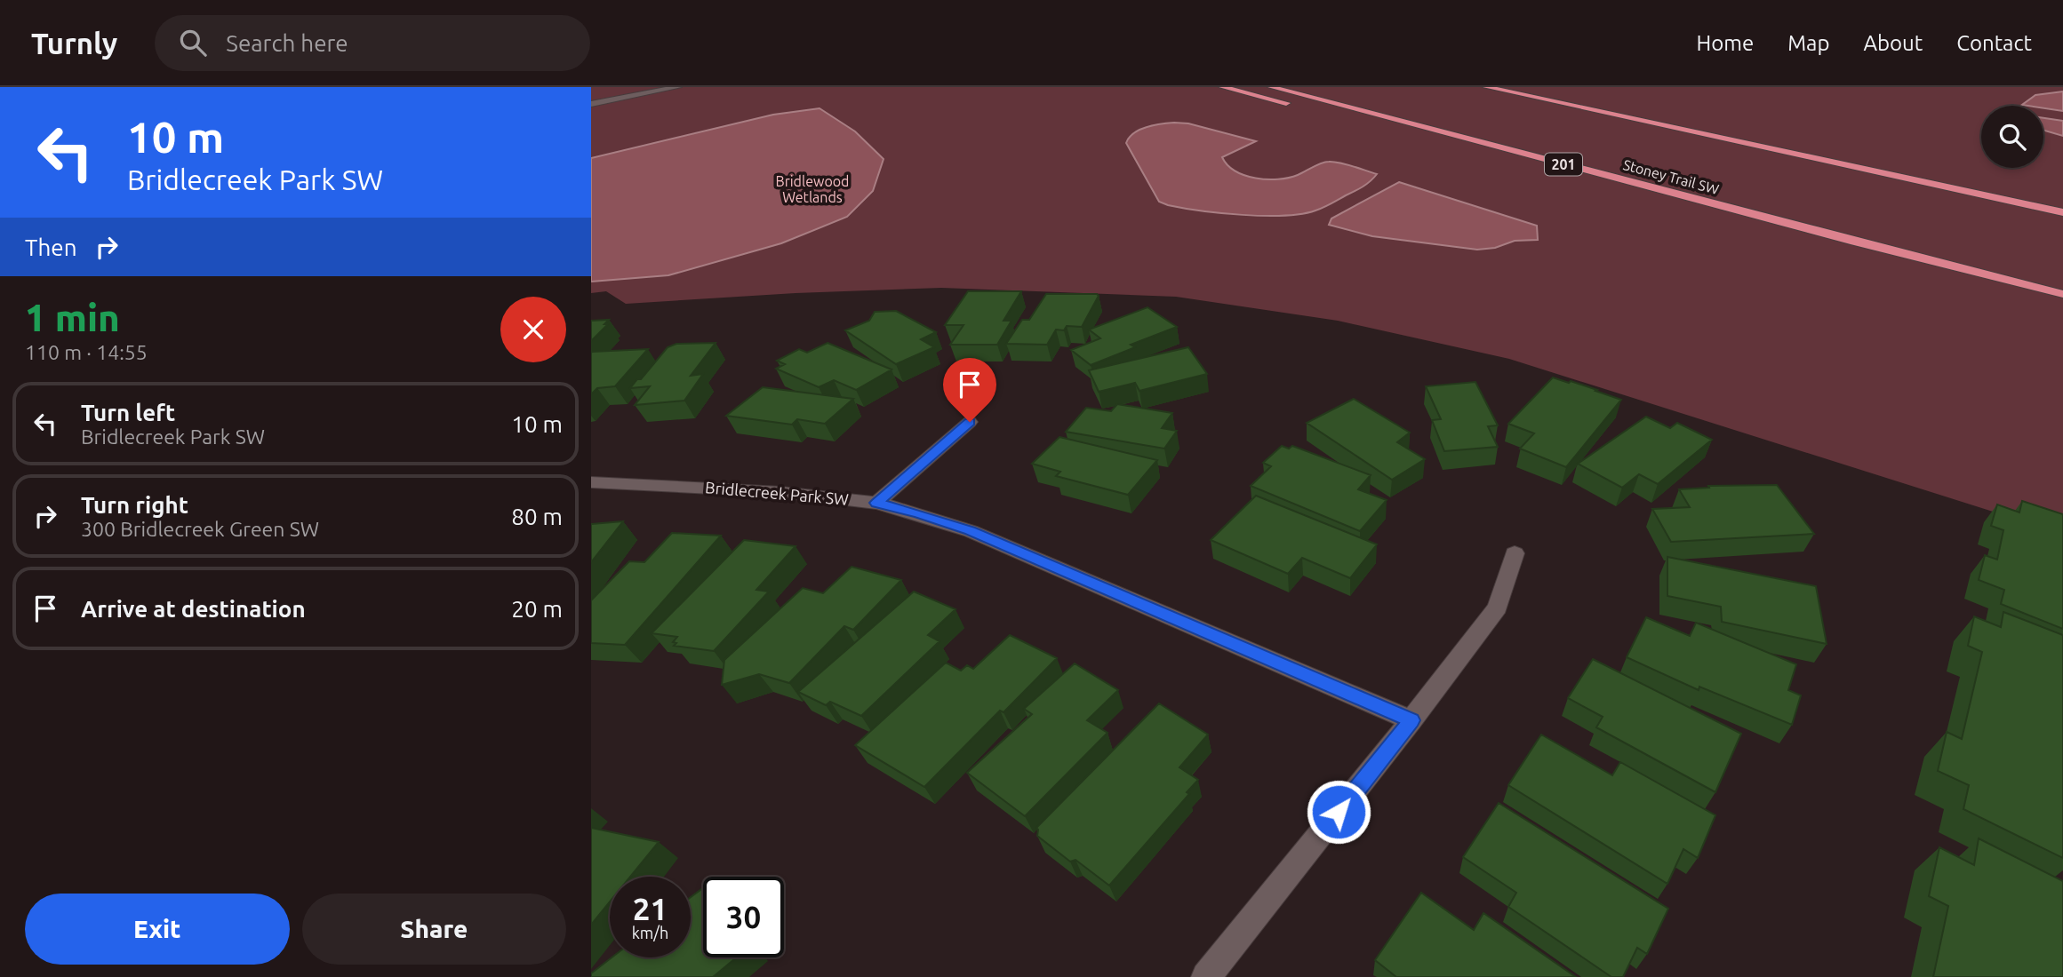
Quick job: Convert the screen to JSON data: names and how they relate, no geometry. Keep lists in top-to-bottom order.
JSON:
{
  "streets": {
    "highway": ["201", "Stoney Trail SW"],
    "street": ["Bridlecreek Park SW"]
  },
  "parks": ["Bridlewood Wetlands"],
  "page": {
    "header": "Turnly",
    "search": "Search here",
    "nav": [
      "Home",
      "Map",
      "About",
      "Contact"
    ],
    "turn": ["10 m", "Bridlecreek Park SW"],
    "then": "Then",
    "heading": ["1 min", "110 m · 14:55"],
    "list": [
      {
        "name": "Turn left",
        "note": "Bridlecreek Park SW",
        "value": "10 m"
      },
      {
        "name": "Turn right",
        "note": "300 Bridlecreek Green SW",
        "value": "80 m"
      },
      {
        "name": "Arrive at destination",
        "value": "20 m"
      }
    ],
    "speed": "21 km/h",
    "limit": "30",
    "buttons": ["Exit", "Share"]
  }
}
